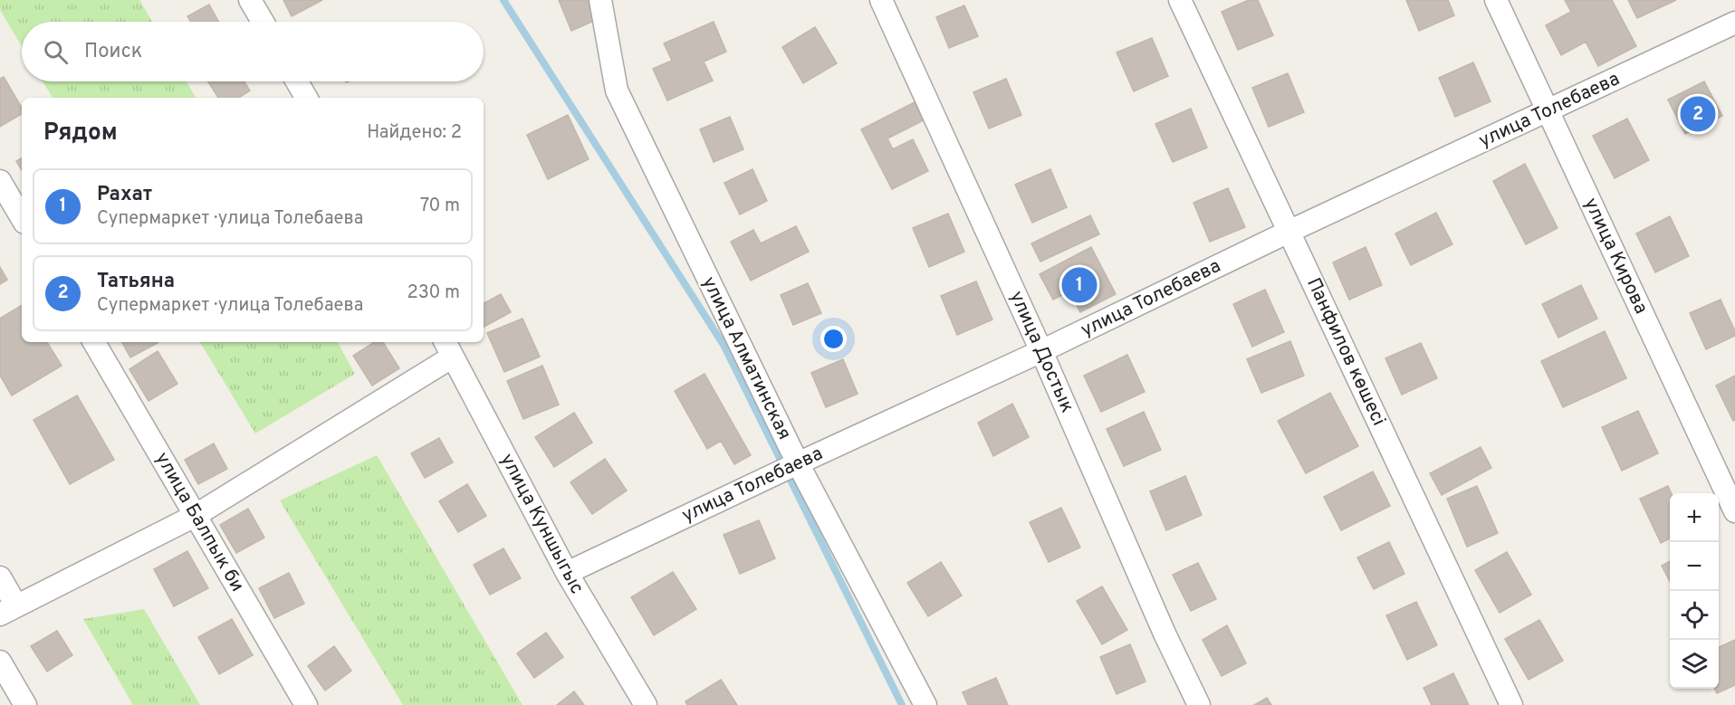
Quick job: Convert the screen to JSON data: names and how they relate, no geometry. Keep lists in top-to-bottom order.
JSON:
{
  "streets": {
    "street": [
      "улица Толебаева",
      "улица Кирова",
      "улица Достык",
      "Панфилов көшесі",
      "улица Алматинская",
      "улица Балпык би",
      "улица Куншыгыс"
    ]
  },
  "crossings": [
    ["улица Толебаева", "улица Кирова"],
    ["улица Толебаева", "улица Достык"],
    ["улица Толебаева", "Панфилов көшесі"],
    ["улица Толебаева", "улица Алматинская"],
    ["улица Толебаева", "улица Куншыгыс"]
  ],
  "page": {
    "search": "Поиск",
    "pins": ["2", "1"],
    "heading": ["Рядом", "Найдено: 2"],
    "list": [
      {
        "mark": "1",
        "name": "Рахат",
        "note": "Супермаркет · улица Толебаева",
        "value": "70 m"
      },
      {
        "mark": "2",
        "name": "Татьяна",
        "note": "Супермаркет · улица Толебаева",
        "value": "230 m"
      }
    ],
    "map_buttons": ["+", "−"]
  }
}
